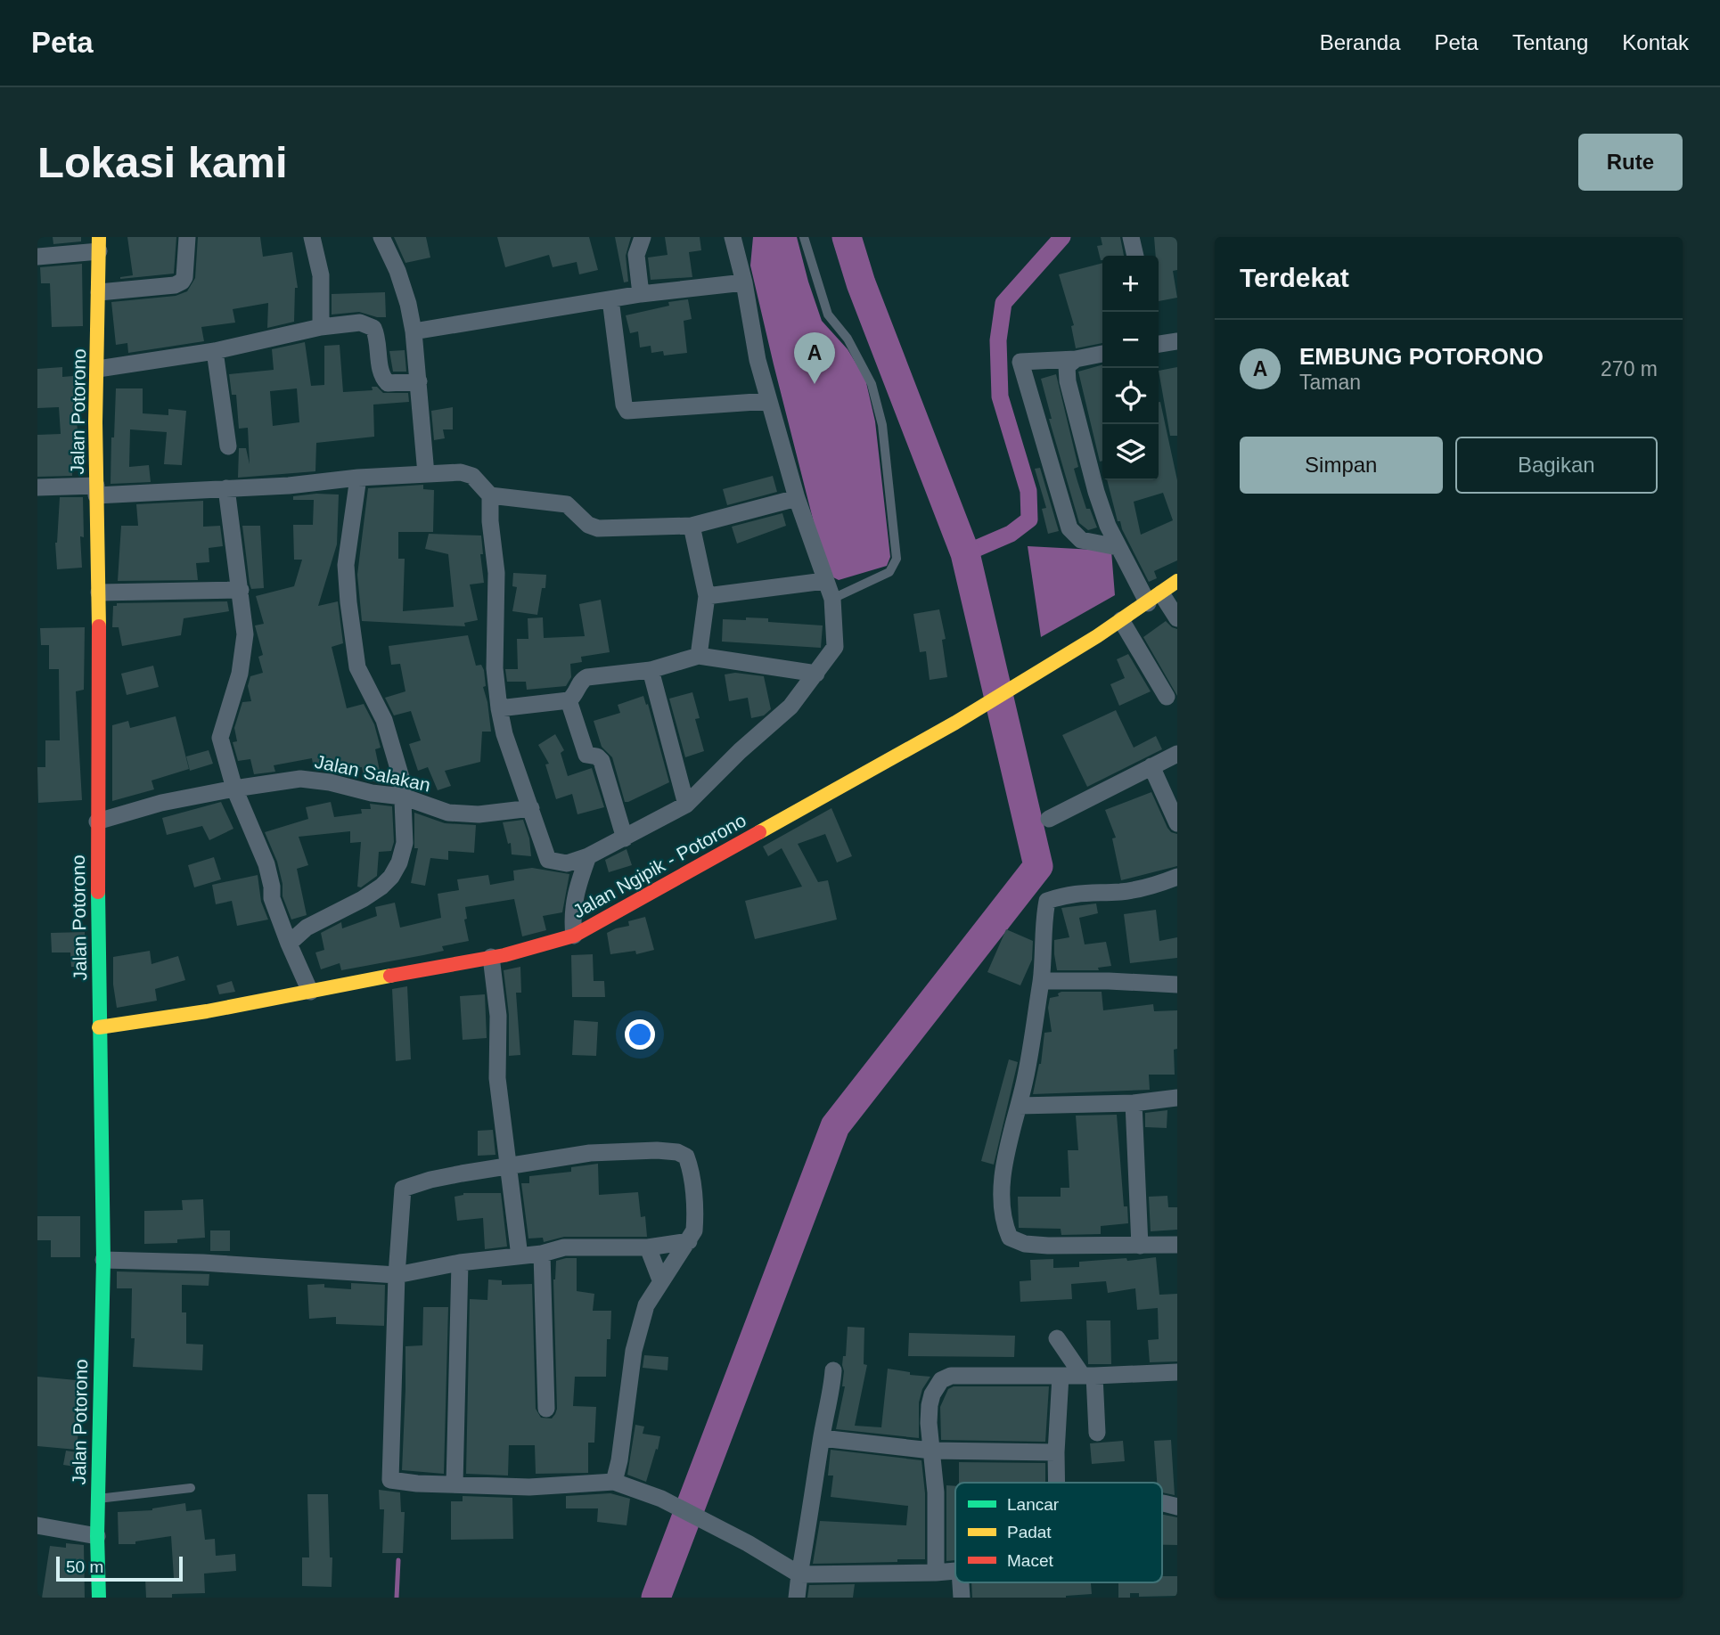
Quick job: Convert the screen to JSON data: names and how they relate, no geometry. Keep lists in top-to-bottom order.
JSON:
{
  "streets": {
    "street": ["Jalan Potorono", "Jalan Salakan", "Jalan Ngipik - Potorono"]
  },
  "crossings": [
    ["Jalan Potorono", "Jalan Salakan"],
    ["Jalan Potorono", "Jalan Ngipik - Potorono"]
  ],
  "legend": ["Lancar", "Padat", "Macet"],
  "scale_bar": "50 m",
  "page": {
    "header": "Peta",
    "nav": [
      "Beranda",
      "Peta",
      "Tentang",
      "Kontak"
    ],
    "buttons": [
      "Rute",
      ["Simpan", "Bagikan"]
    ],
    "title": "Lokasi kami",
    "heading": "Terdekat",
    "map_buttons": ["+", "−"],
    "list": [
      {
        "mark": "A",
        "name": "EMBUNG POTORONO",
        "note": "Taman",
        "value": "270 m"
      }
    ],
    "pins": "A",
    "scale": "50 m"
  }
}
